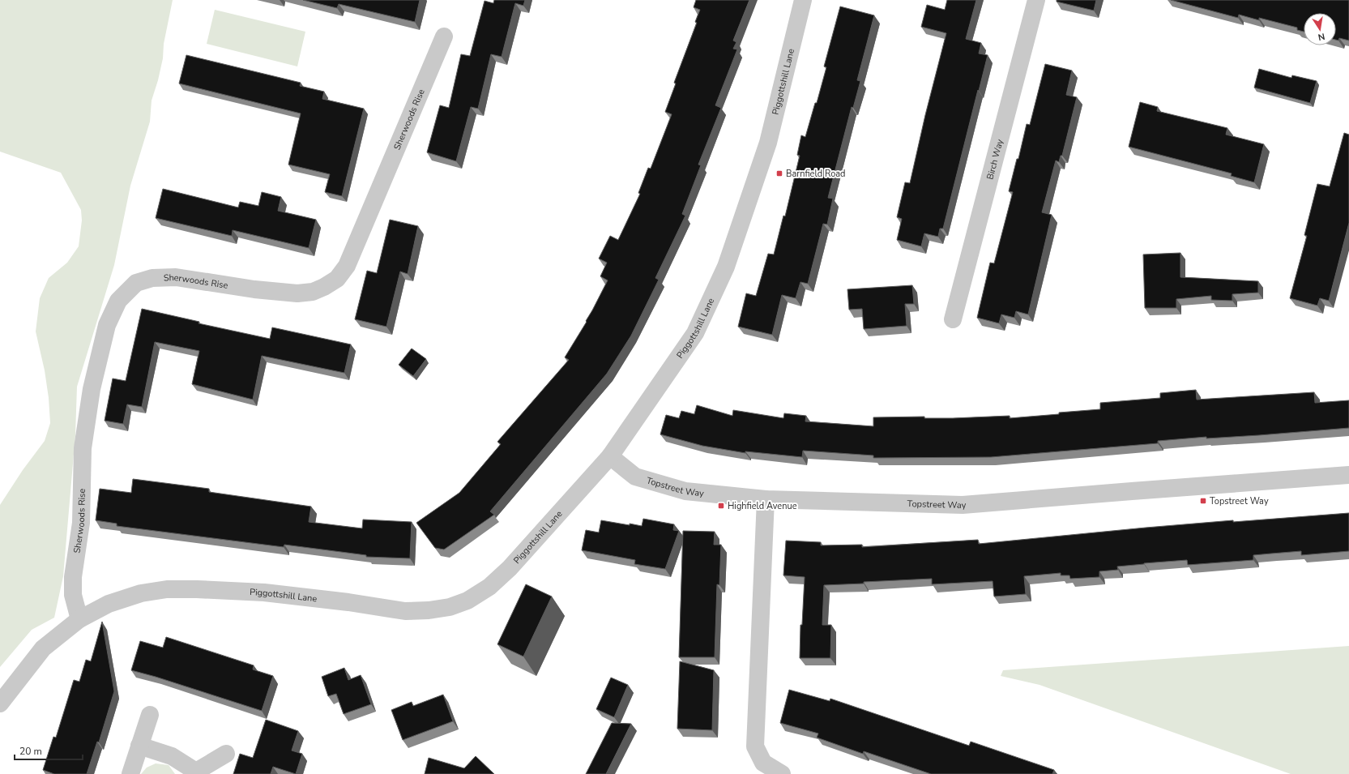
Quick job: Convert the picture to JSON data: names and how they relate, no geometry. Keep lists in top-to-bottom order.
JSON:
{
  "streets": {
    "street": [
      "Piggottshill Lane",
      "Sherwoods Rise",
      "Birch Way",
      "Topstreet Way"
    ]
  },
  "crossings": [
    ["Piggottshill Lane", "Sherwoods Rise"],
    ["Piggottshill Lane", "Topstreet Way"]
  ],
  "places": {
    "transit": ["Barnfield Road", "Topstreet Way", "Highfield Avenue"]
  },
  "scale_bar": "20 m",
  "north": "bottom"
}
